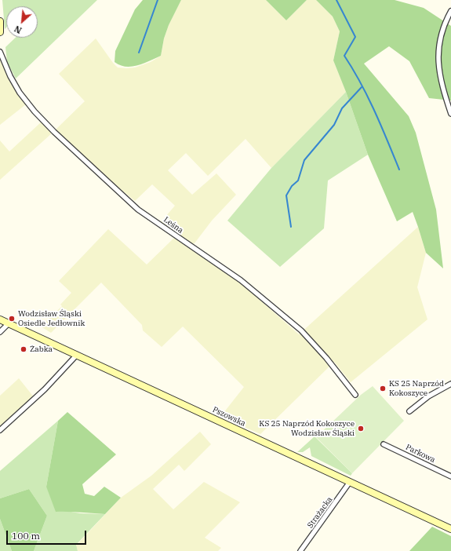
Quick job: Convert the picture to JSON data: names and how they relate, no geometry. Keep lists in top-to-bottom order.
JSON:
{
  "streets": {
    "main road": ["Pszowska"],
    "street": ["Leśna", "Parkowa", "Strażacka"]
  },
  "crossings": [
    ["Pszowska", "Strażacka"]
  ],
  "places": [
    "Wodzisław Śląski Osiedle Jedłownik",
    "Żabka",
    "KS 25 Naprzód Kokoszyce",
    "KS 25 Naprzód Kokoszyce Wodzisław Śląski"
  ],
  "scale_bar": "100 m",
  "north": "bottom left"
}
